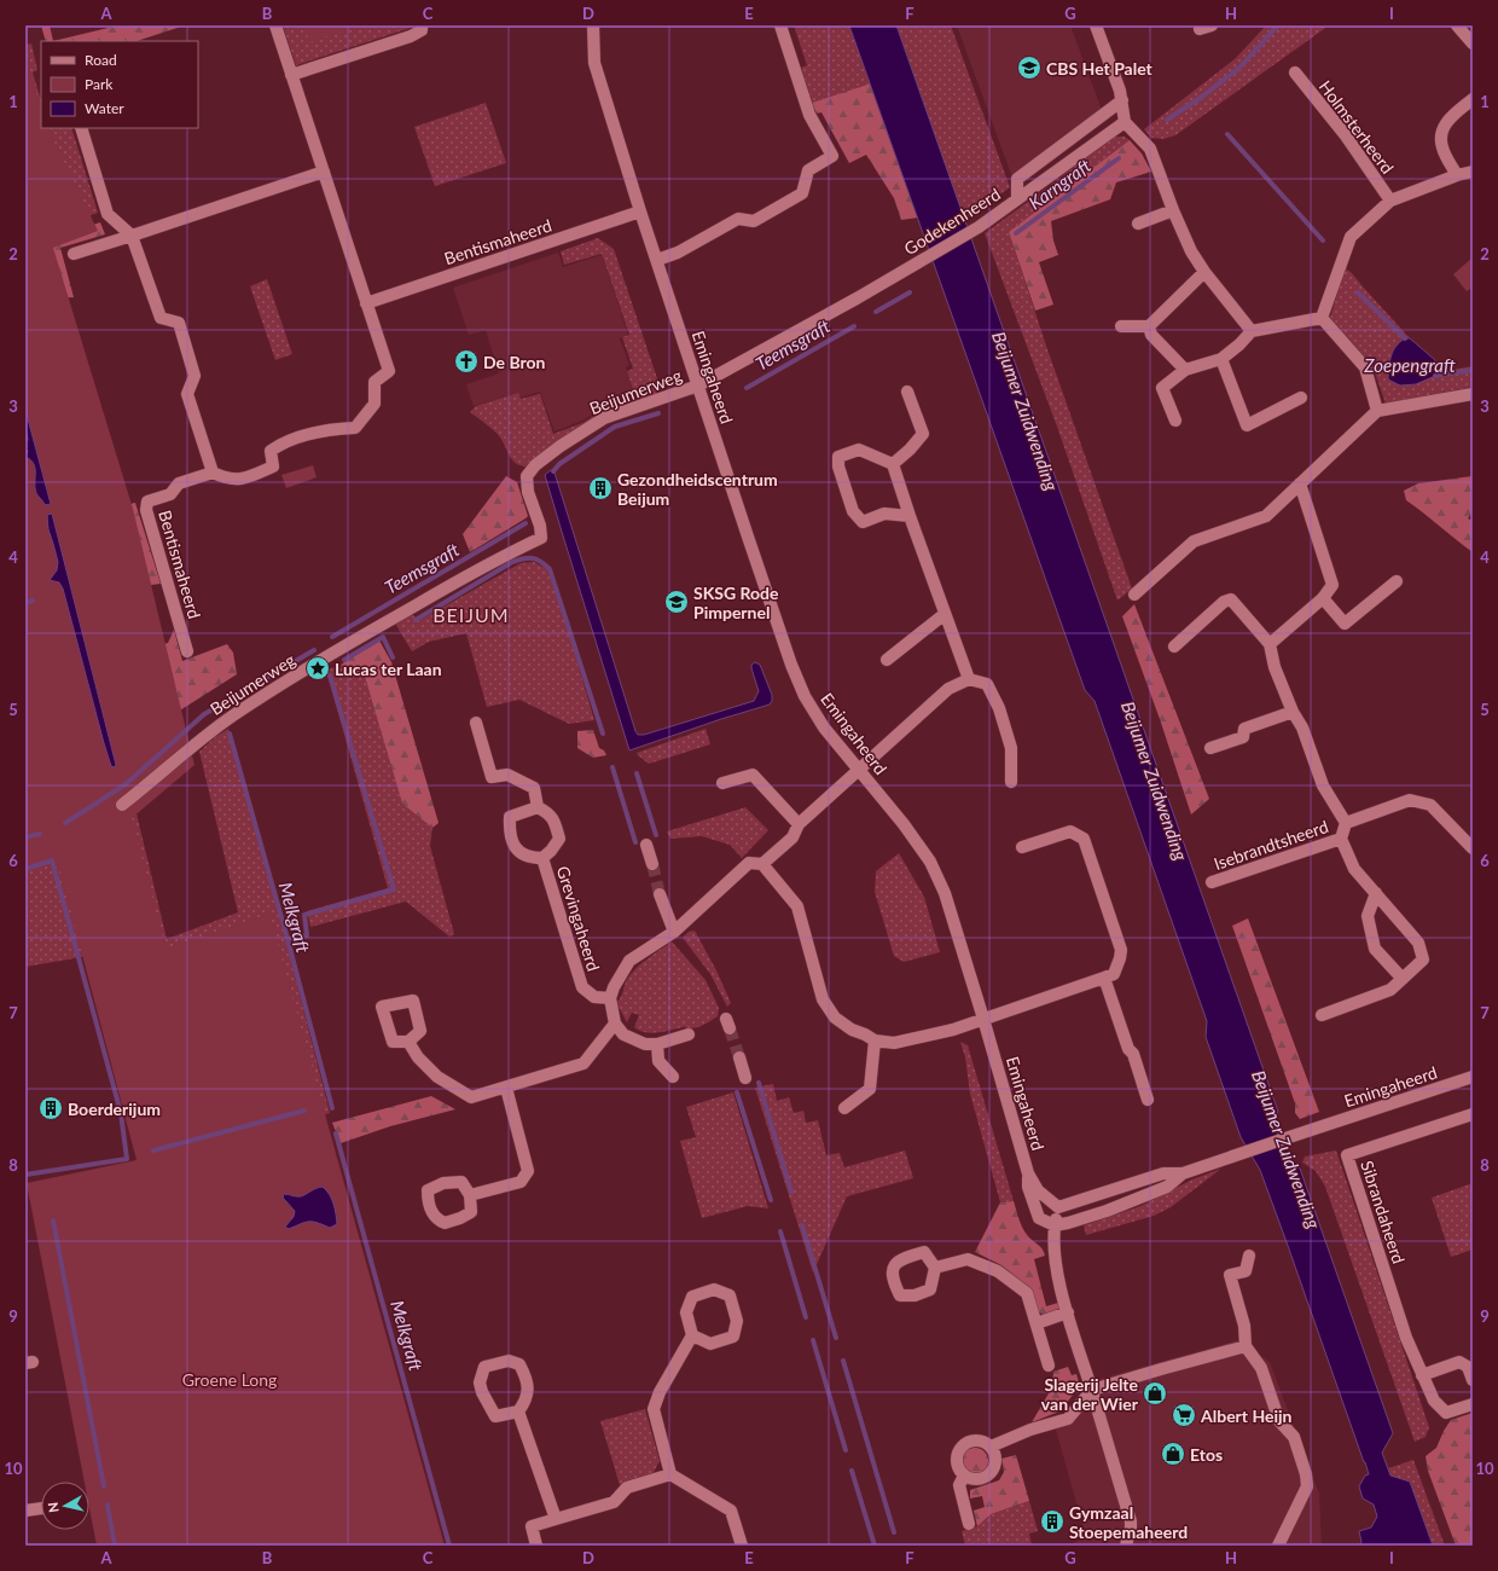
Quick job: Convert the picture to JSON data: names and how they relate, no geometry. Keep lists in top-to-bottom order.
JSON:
{
  "streets": {
    "street": [
      "Holmsterheerd",
      "Godekenheerd",
      "Bentismaheerd",
      "Emingaheerd",
      "Beijumerweg",
      "Isebrandtsheerd",
      "Grevingaheerd",
      "Sibrandaheerd"
    ]
  },
  "crossings": [
    ["Godekenheerd", "Emingaheerd"],
    ["Godekenheerd", "Beijumerweg"],
    ["Bentismaheerd", "Emingaheerd"],
    ["Emingaheerd", "Beijumerweg"],
    ["Emingaheerd", "Grevingaheerd"]
  ],
  "districts": ["BEIJUM"],
  "water": [
    "Karngraft",
    "Teemsgraft",
    "Zoepengraft",
    "Beijumer Zuidwending",
    "Melkgraft"
  ],
  "parks": ["Groene Long"],
  "places": {
    "school or university": ["CBS Het Palet", "SKSG Rode Pimpernel"],
    "church": ["De Bron"],
    "building": ["Gezondheidscentrum Beijum", "Boerderijum", "Gymzaal Stoepemaheerd"],
    "place": ["Lucas ter Laan"],
    "shop": ["Slagerij Jelte van der Wier", "Etos"],
    "supermarket": ["Albert Heijn"]
  },
  "legend": ["Road", "Park", "Water"],
  "north": "left",
  "grid": {
    "columns": [
      "A",
      "B",
      "C",
      "D",
      "E",
      "F",
      "G",
      "H",
      "I"
    ],
    "rows": [
      "1",
      "2",
      "3",
      "4",
      "5",
      "6",
      "7",
      "8",
      "9",
      "10"
    ]
  }
}
